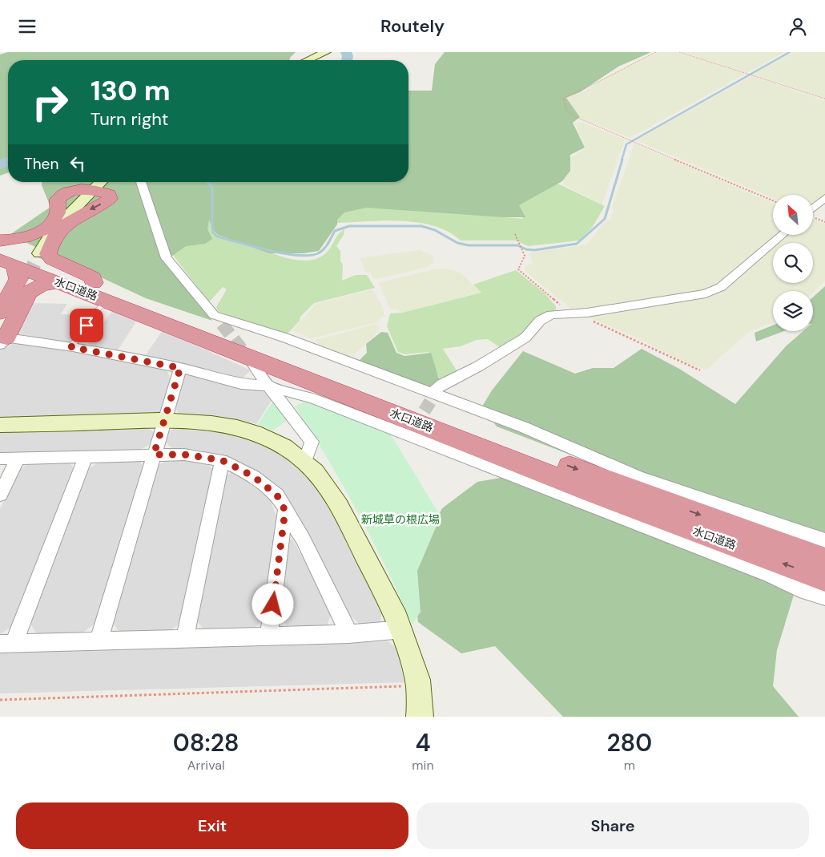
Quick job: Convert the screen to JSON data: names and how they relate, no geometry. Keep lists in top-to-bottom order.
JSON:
{
  "streets": {
    "highway": ["水口道路"]
  },
  "parks": ["新城草の根広場"],
  "north": "top left",
  "page": {
    "header": "Routely",
    "turn": ["130 m", "Turn right"],
    "then": "Then",
    "eta": [
      "08:28",
      "Arrival",
      "4",
      "min",
      "280",
      "m"
    ],
    "buttons": ["Exit", "Share"]
  }
}
